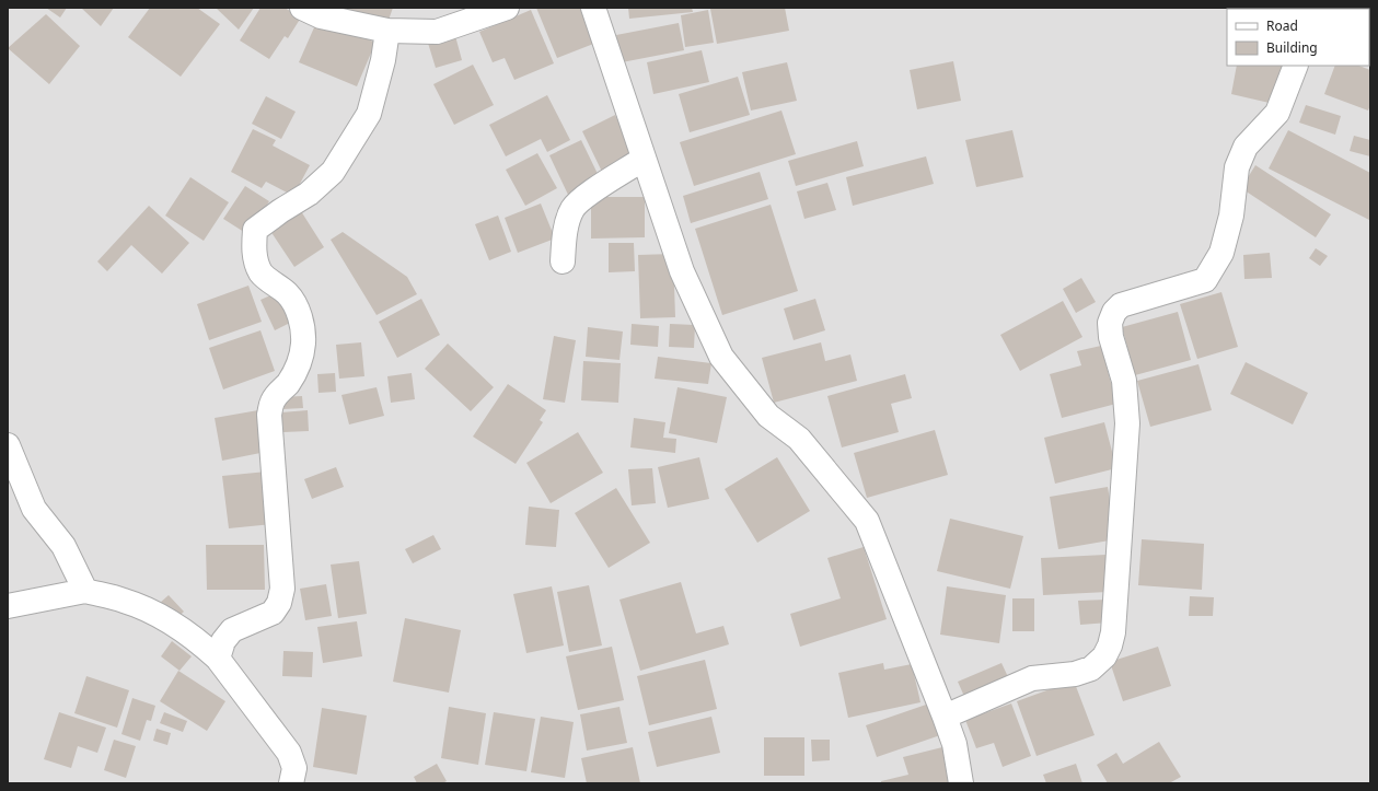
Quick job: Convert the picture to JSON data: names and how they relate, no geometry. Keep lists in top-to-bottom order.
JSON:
{
  "legend": ["Road", "Building"]
}
